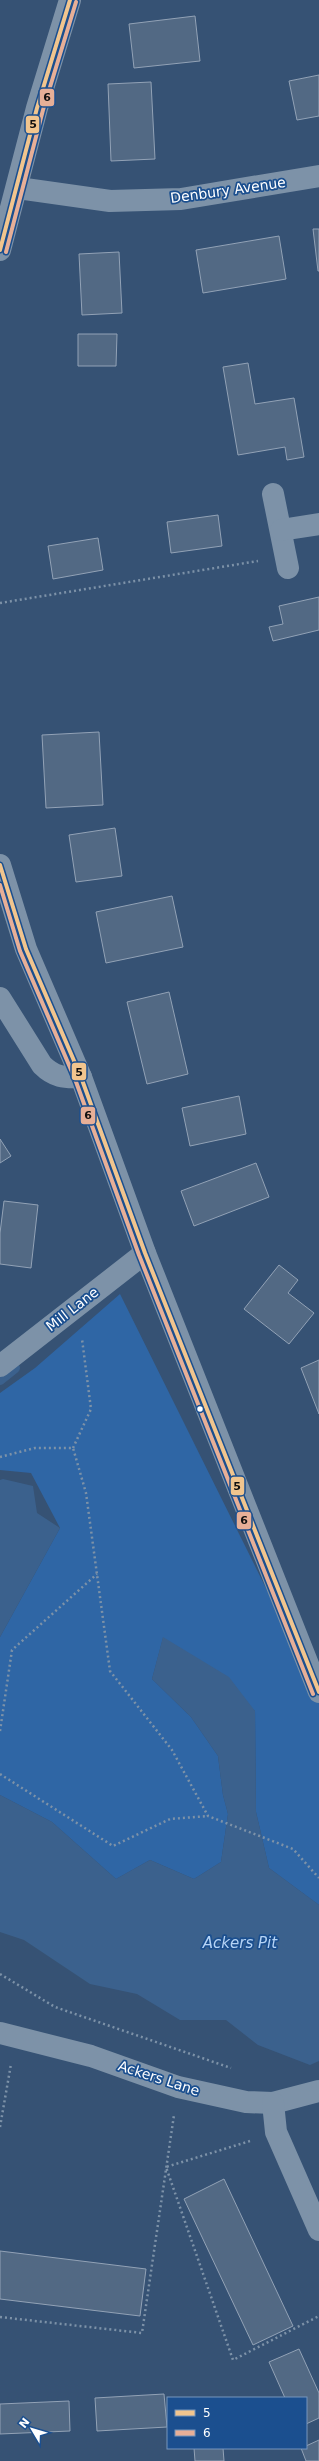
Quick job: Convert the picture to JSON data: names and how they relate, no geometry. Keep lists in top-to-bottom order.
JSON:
{
  "streets": {
    "street": ["Denbury Avenue", "Mill Lane", "Ackers Lane"]
  },
  "water": ["Ackers Pit"],
  "lines": ["transit line 5", "transit line 6"],
  "legend": ["5", "6"],
  "north": "top left"
}
